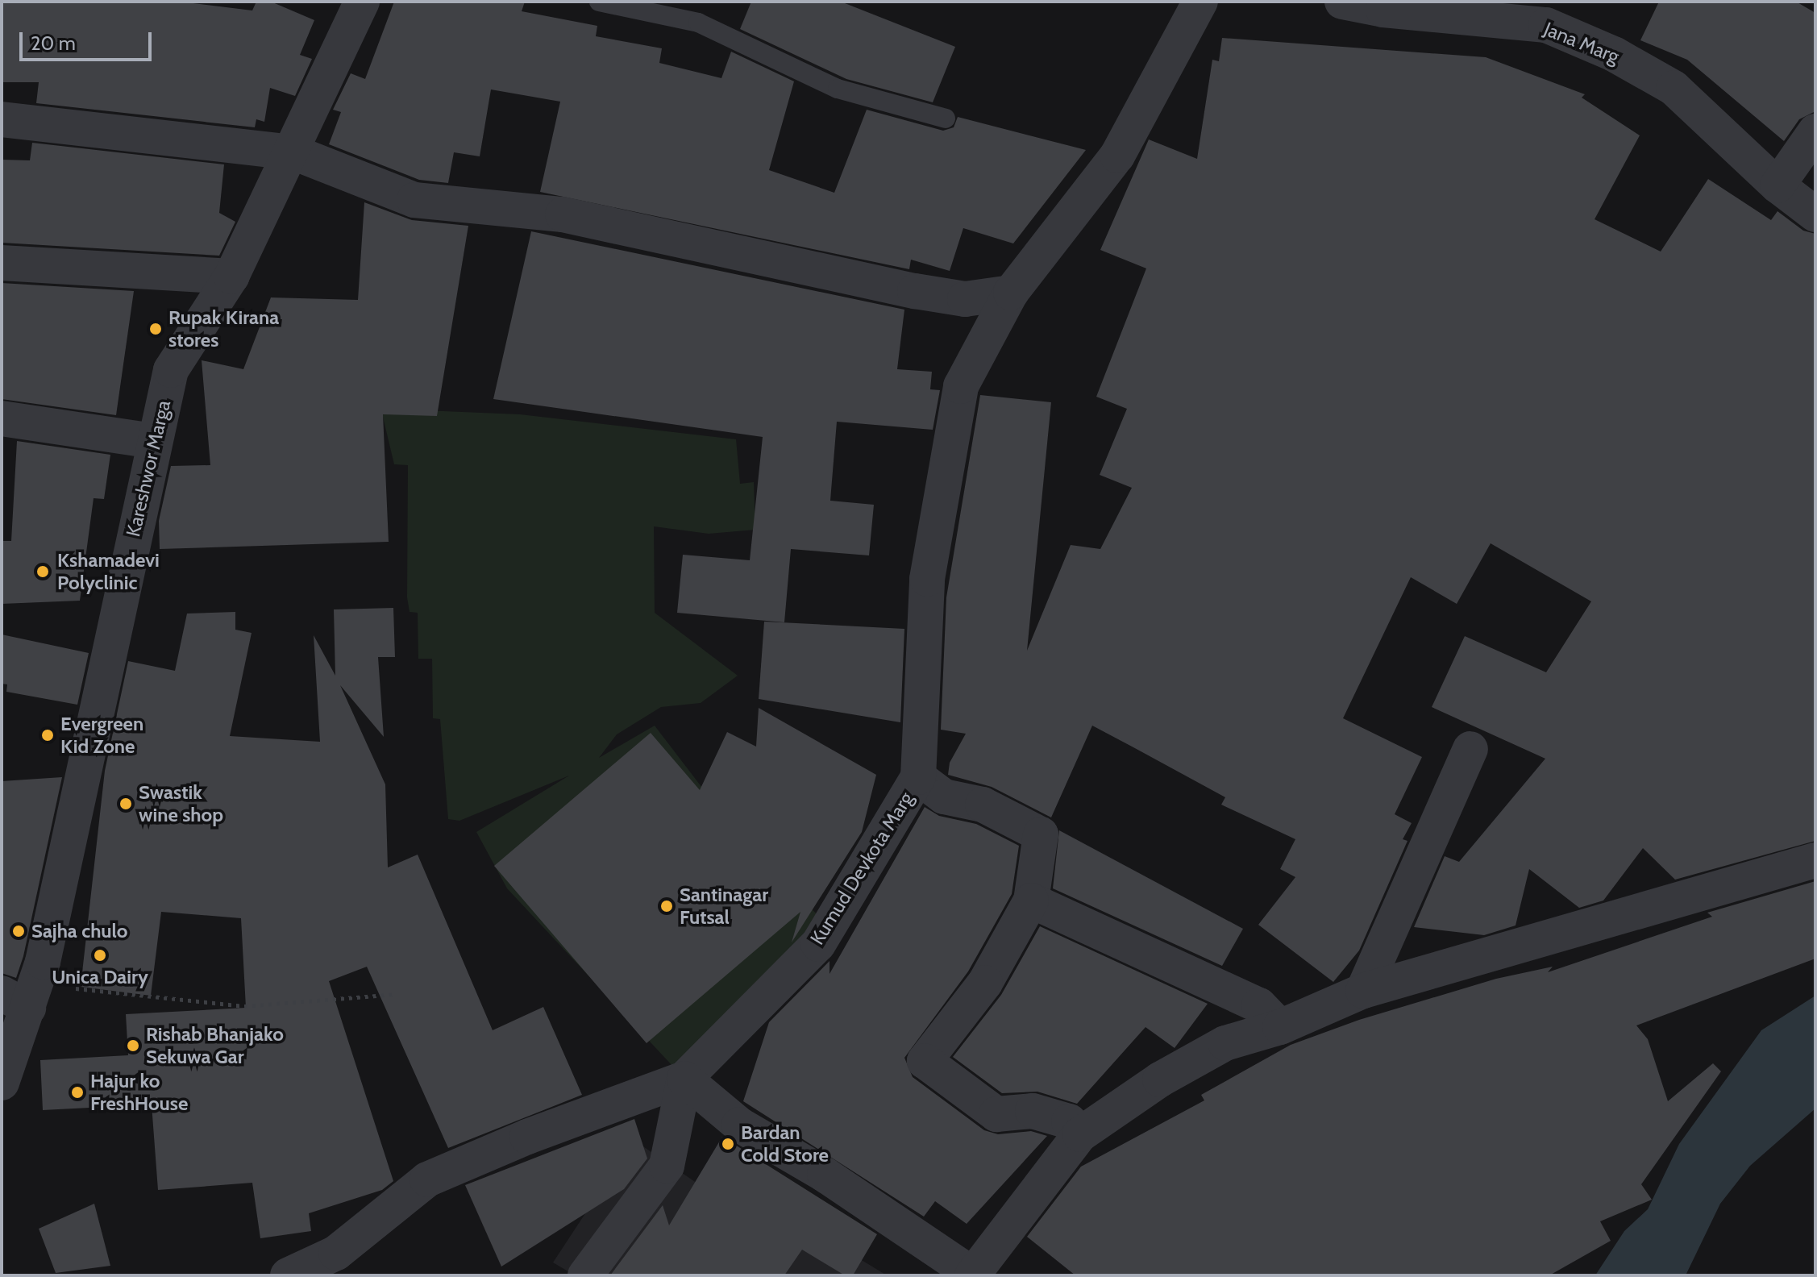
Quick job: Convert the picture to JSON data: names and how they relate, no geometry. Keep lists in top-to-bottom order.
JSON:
{
  "streets": {
    "street": ["Jana Marg", "Kareshwor Marga", "Kumud Devkota Marg"]
  },
  "places": [
    "Rupak Kirana stores",
    "Kshamadevi Polyclinic",
    "Evergreen Kid Zone",
    "Swastik wine shop",
    "Santinagar Futsal",
    "Sajha chulo",
    "Unica Dairy",
    "Rishab Bhanjako Sekuwa Gar",
    "Hajur ko FreshHouse",
    "Bardan Cold Store"
  ],
  "scale_bar": "20 m"
}
